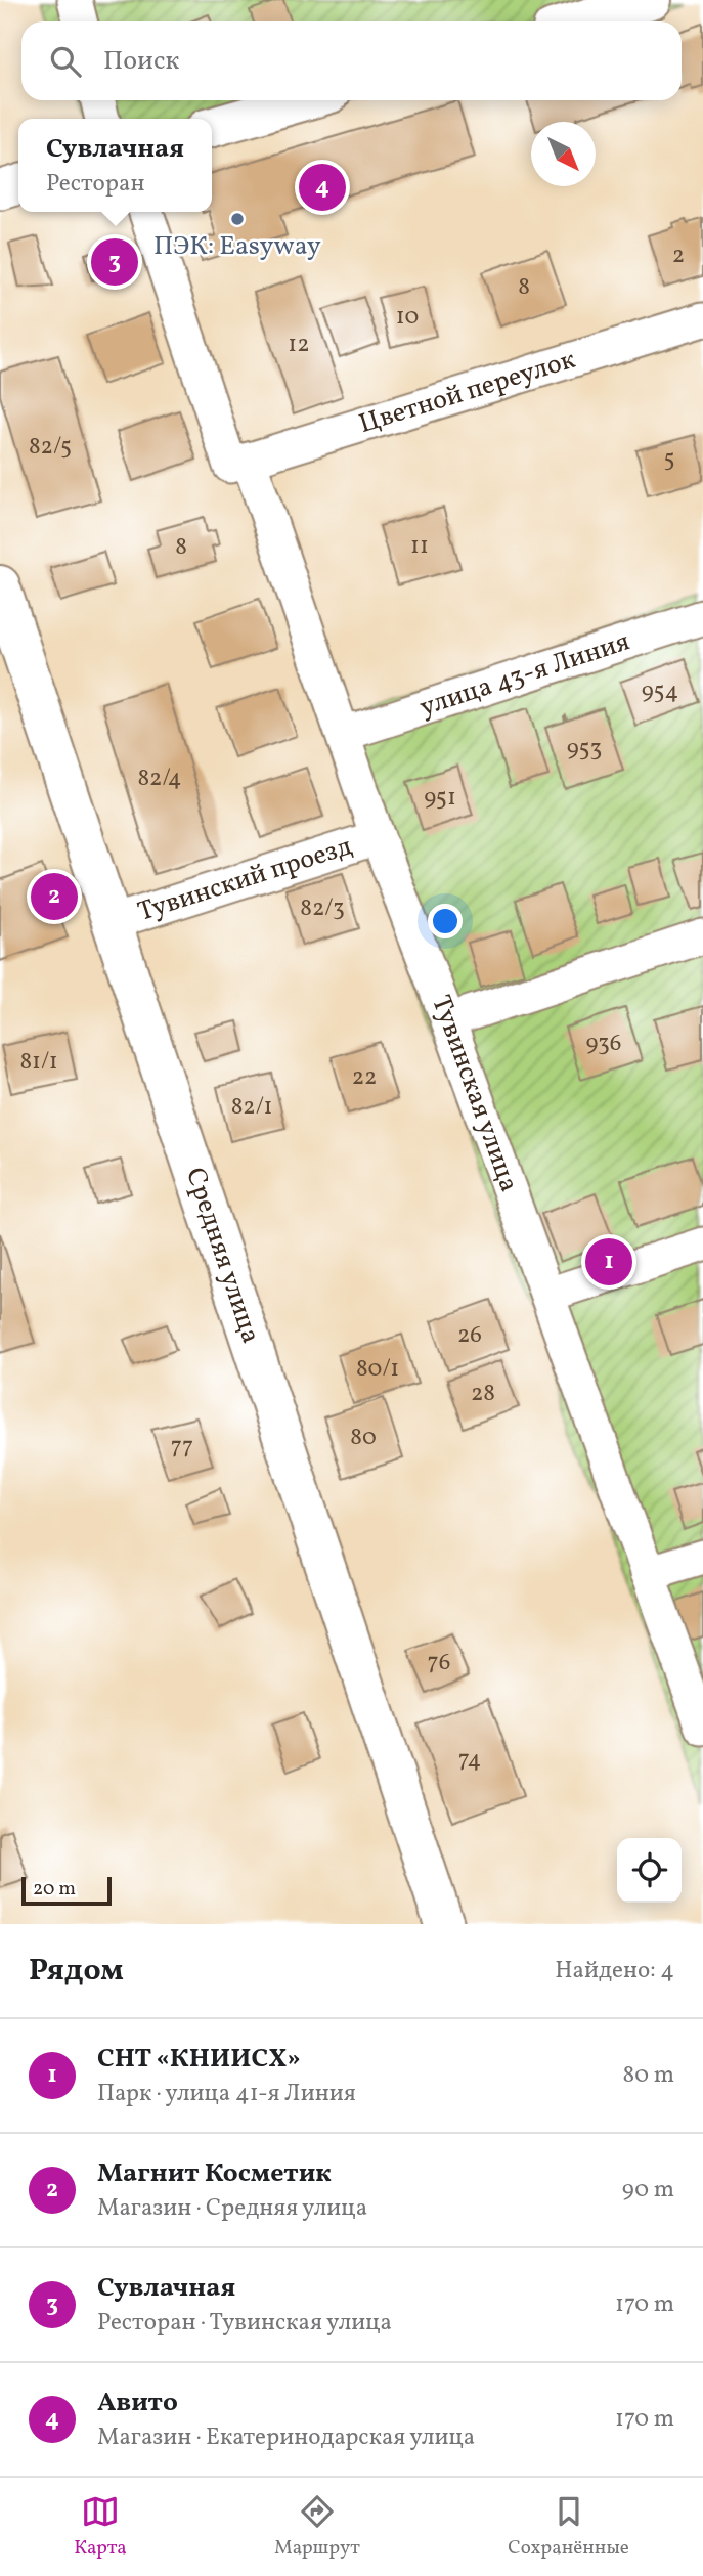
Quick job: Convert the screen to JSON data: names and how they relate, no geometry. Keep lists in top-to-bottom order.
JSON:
{
  "streets": {
    "street": [
      "Цветной переулок",
      "улица 43-я Линия",
      "Тувинский проезд",
      "Тувинская улица",
      "Средняя улица"
    ]
  },
  "crossings": [
    ["Цветной переулок", "Тувинская улица"],
    ["улица 43-я Линия", "Тувинская улица"],
    ["Тувинский проезд", "Тувинская улица"],
    ["Тувинский проезд", "Средняя улица"]
  ],
  "places": ["ПЭК: Easyway"],
  "house_numbers": [
    "2",
    "8",
    "10",
    "12",
    "82/5",
    "5",
    "11",
    "8",
    "954",
    "953",
    "82/4",
    "951",
    "82/3",
    "936",
    "81/1",
    "22",
    "82/1",
    "26",
    "80/1",
    "28",
    "80",
    "77",
    "76",
    "74"
  ],
  "scale_bar": "20 m",
  "north": "bottom right",
  "page": {
    "search": "Поиск",
    "popup": ["Сувлачная", "Ресторан"],
    "pins": [
      "4",
      "3",
      "2",
      "1"
    ],
    "scale": "20 m",
    "heading": ["Рядом", "Найдено: 4"],
    "list": [
      {
        "mark": "1",
        "name": "СНТ «КНИИСХ»",
        "note": "Парк · улица 41-я Линия",
        "value": "80 m"
      },
      {
        "mark": "2",
        "name": "Магнит Косметик",
        "note": "Магазин · Средняя улица",
        "value": "90 m"
      },
      {
        "mark": "3",
        "name": "Сувлачная",
        "note": "Ресторан · Тувинская улица",
        "value": "170 m"
      },
      {
        "mark": "4",
        "name": "Авито",
        "note": "Магазин · Екатеринодарская улица",
        "value": "170 m"
      }
    ],
    "nav": ["Карта", "Маршрут", "Сохранённые"]
  }
}
